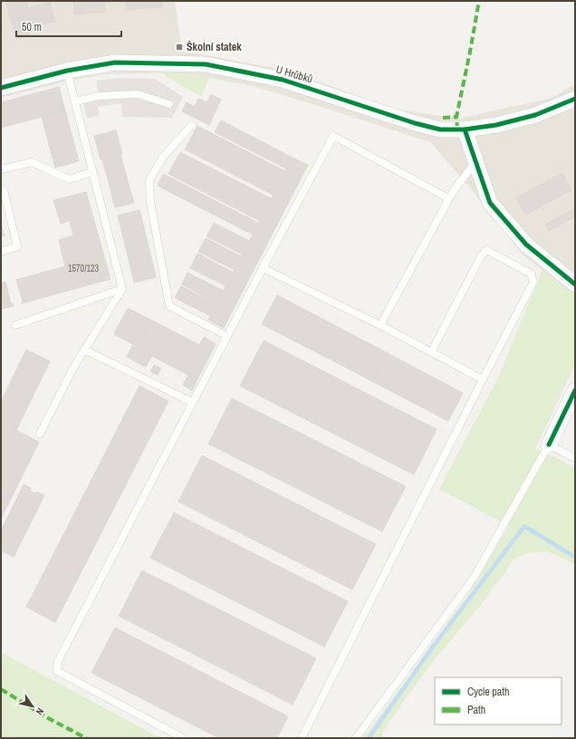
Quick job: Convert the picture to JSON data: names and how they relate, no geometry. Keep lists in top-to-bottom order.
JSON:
{
  "streets": {
    "street": ["U Hrůbků"]
  },
  "places": {
    "transit": ["Školní statek"]
  },
  "house_numbers": ["1570/123"],
  "legend": ["Cycle path", "Path"],
  "scale_bar": "50 m",
  "north": "bottom right"
}
